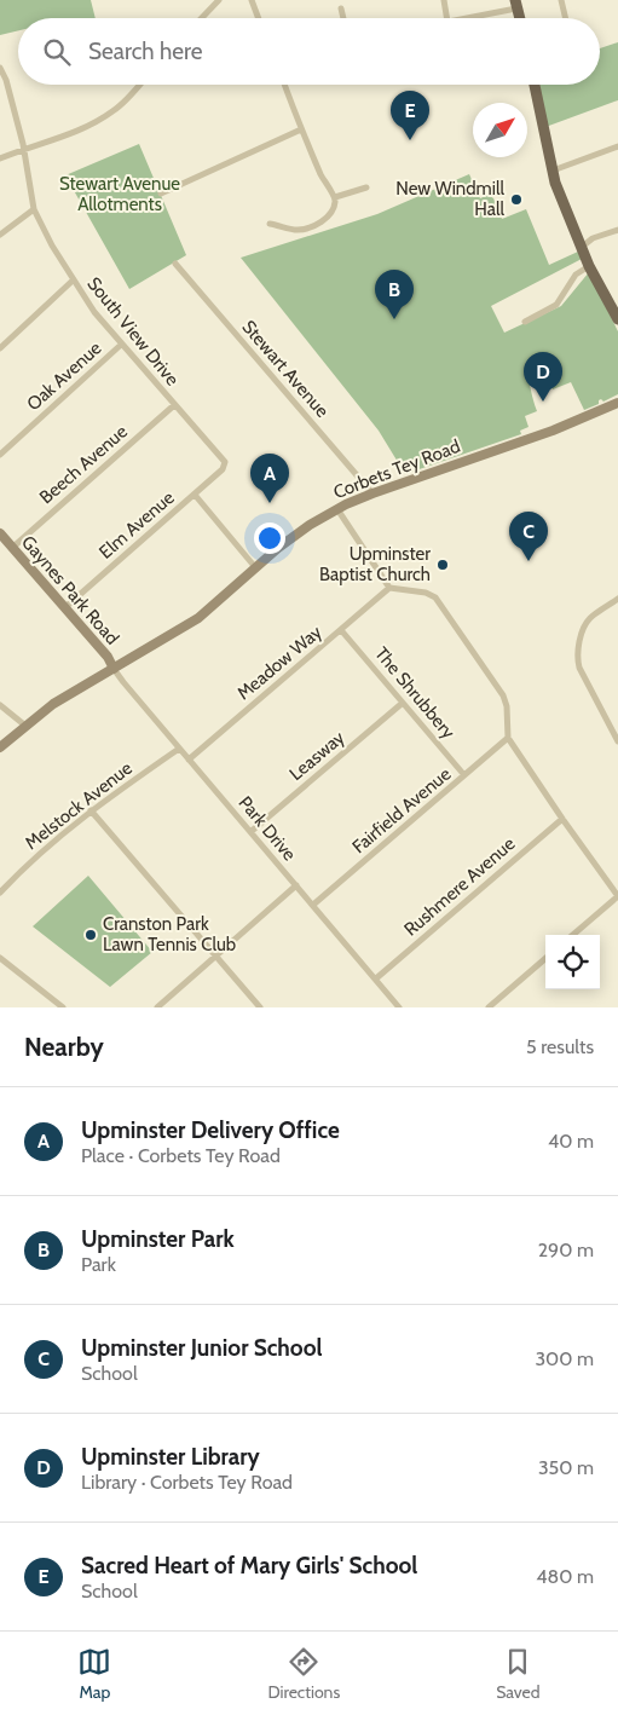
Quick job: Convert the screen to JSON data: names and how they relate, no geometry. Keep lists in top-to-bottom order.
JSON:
{
  "streets": {
    "main road": ["Corbets Tey Road", "Gaynes Park Road"],
    "street": [
      "South View Drive",
      "Stewart Avenue",
      "Oak Avenue",
      "Beech Avenue",
      "Elm Avenue",
      "Meadow Way",
      "The Shrubbery",
      "Leasway",
      "Melstock Avenue",
      "Fairfield Avenue",
      "Park Drive",
      "Rushmere Avenue"
    ]
  },
  "crossings": [
    ["South View Drive", "Oak Avenue"],
    ["South View Drive", "Beech Avenue"],
    ["South View Drive", "Elm Avenue"],
    ["Stewart Avenue", "Corbets Tey Road"],
    ["Beech Avenue", "Gaynes Park Road"],
    ["Corbets Tey Road", "Gaynes Park Road"],
    ["Corbets Tey Road", "Park Drive"],
    ["Elm Avenue", "Gaynes Park Road"],
    ["Gaynes Park Road", "Park Drive"],
    ["Meadow Way", "The Shrubbery"],
    ["Meadow Way", "Park Drive"],
    ["The Shrubbery", "Leasway"],
    ["The Shrubbery", "Fairfield Avenue"],
    ["Leasway", "Park Drive"],
    ["Melstock Avenue", "Park Drive"],
    ["Fairfield Avenue", "Park Drive"],
    ["Park Drive", "Rushmere Avenue"]
  ],
  "parks": ["Stewart Avenue Allotments"],
  "places": ["New Windmill Hall", "Upminster Baptist Church", "Cranston Park Lawn Tennis Club"],
  "north": "top right",
  "page": {
    "search": "Search here",
    "pins": [
      "E",
      "B",
      "D",
      "A",
      "C"
    ],
    "heading": ["Nearby", "5 results"],
    "list": [
      {
        "mark": "A",
        "name": "Upminster Delivery Office",
        "note": "Place · Corbets Tey Road",
        "value": "40 m"
      },
      {
        "mark": "B",
        "name": "Upminster Park",
        "note": "Park",
        "value": "290 m"
      },
      {
        "mark": "C",
        "name": "Upminster Junior School",
        "note": "School",
        "value": "300 m"
      },
      {
        "mark": "D",
        "name": "Upminster Library",
        "note": "Library · Corbets Tey Road",
        "value": "350 m"
      },
      {
        "mark": "E",
        "name": "Sacred Heart of Mary Girls' School",
        "note": "School",
        "value": "480 m"
      }
    ],
    "nav": ["Map", "Directions", "Saved"]
  }
}
